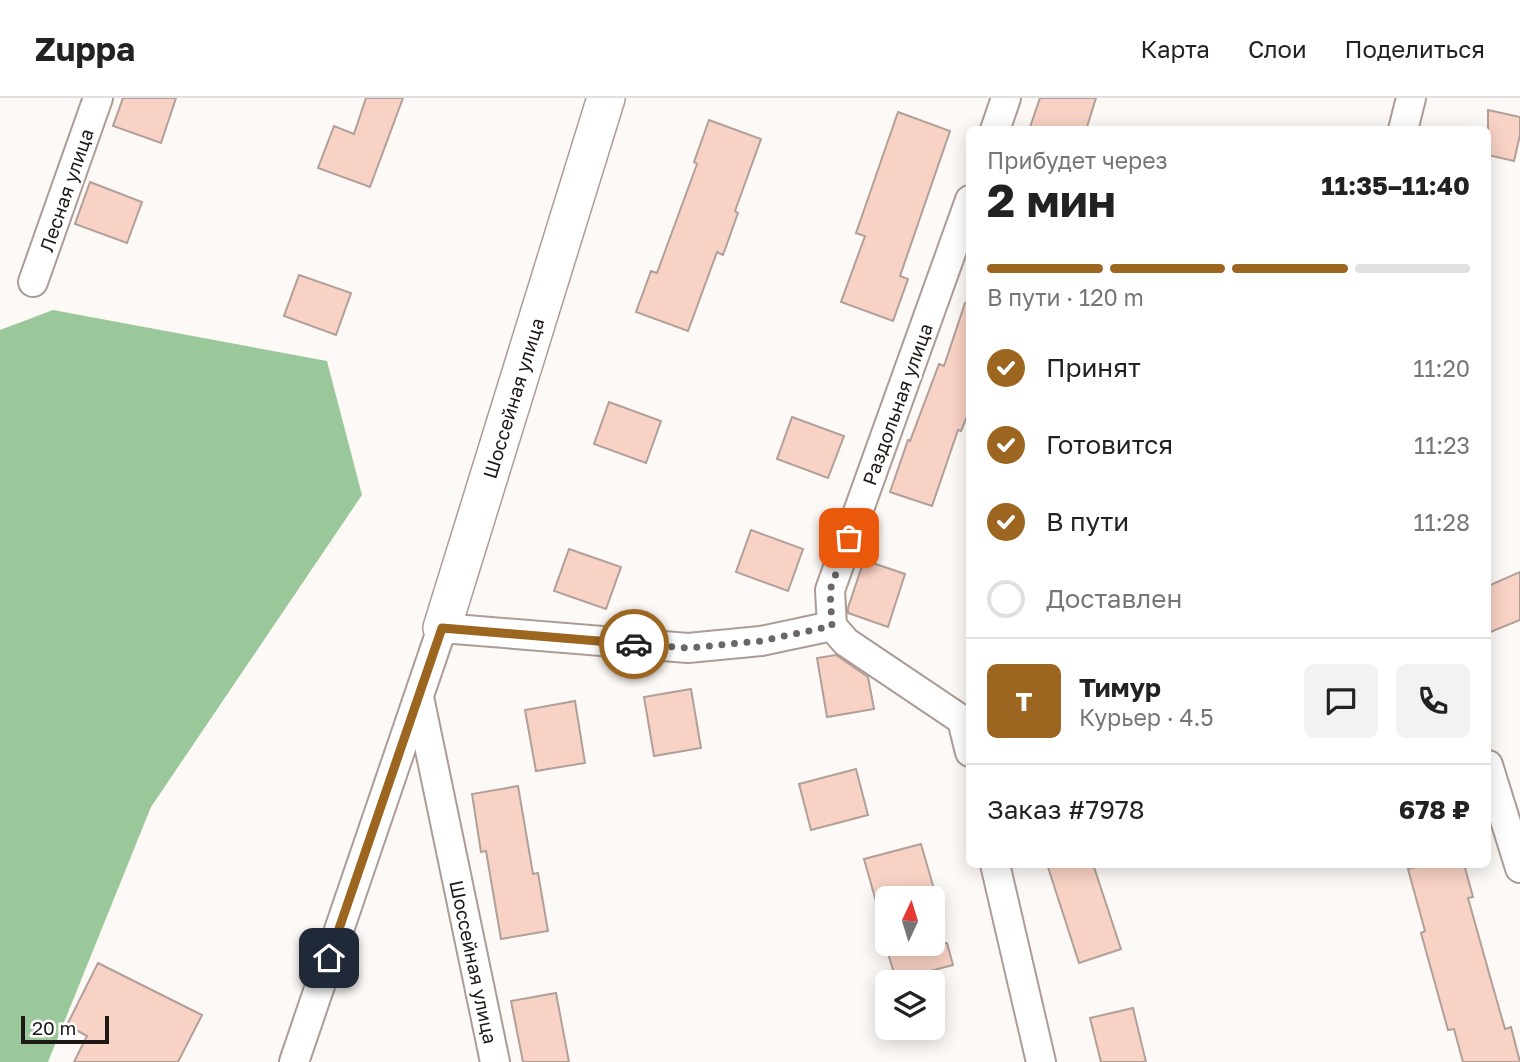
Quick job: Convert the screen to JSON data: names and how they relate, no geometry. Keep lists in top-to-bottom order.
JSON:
{
  "streets": {
    "street": ["Лесная улица", "Шоссейная улица", "Раздольная улица"]
  },
  "scale_bar": "20 m",
  "north": "top",
  "page": {
    "header": "Zuppa",
    "nav": ["Карта", "Слои", "Поделиться"],
    "heading": ["2 мин", "Прибудет через", "11:35–11:40"],
    "panel": [
      "Тимур",
      "Курьер · 4.5",
      "Заказ #7978",
      "678 ₽"
    ],
    "bar": "В пути · 120 m",
    "list": [
      ["Принят", "11:20"],
      ["Готовится", "11:23"],
      ["В пути", "11:28"],
      "Доставлен"
    ],
    "round": "Т",
    "scale": "20 m"
  }
}
